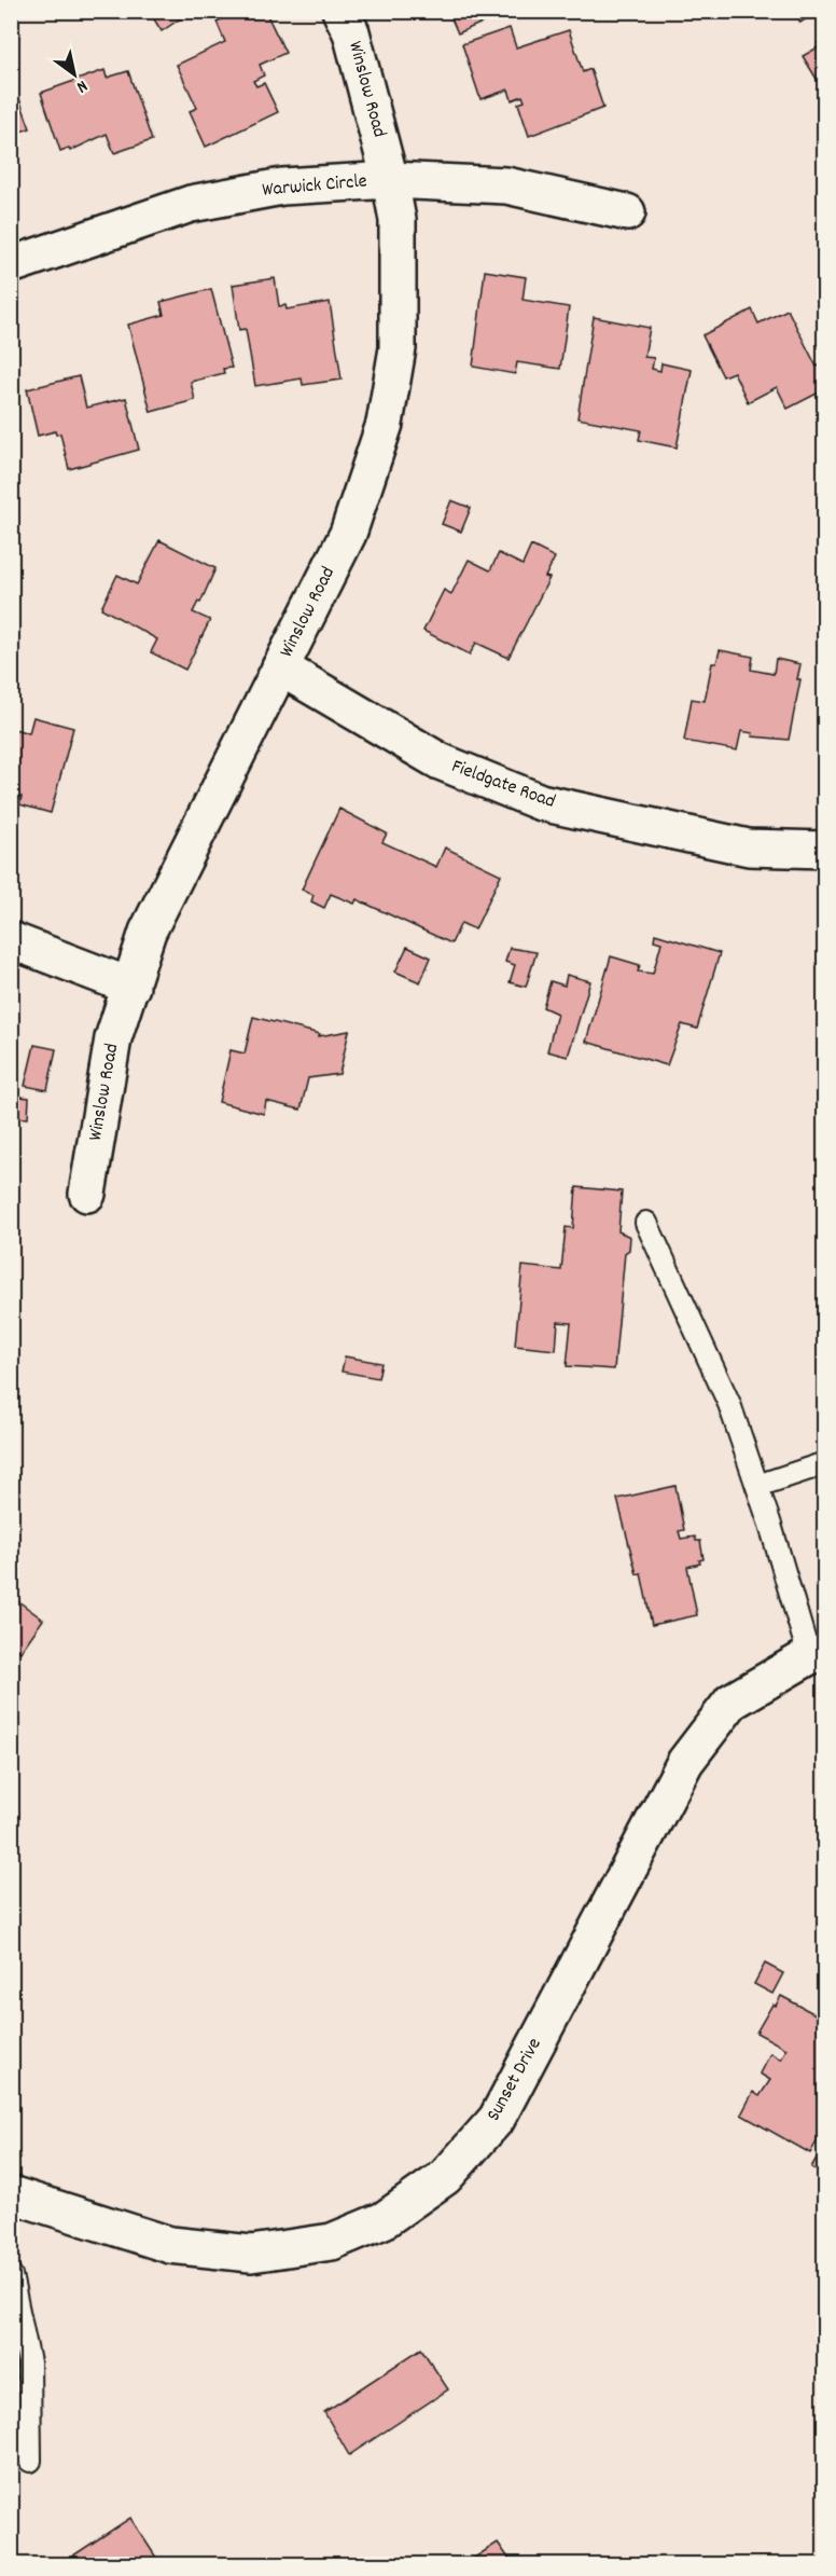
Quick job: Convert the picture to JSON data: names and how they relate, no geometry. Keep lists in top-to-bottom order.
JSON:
{
  "streets": {
    "street": [
      "Winslow Road",
      "Warwick Circle",
      "Fieldgate Road",
      "Sunset Drive"
    ]
  },
  "crossings": [
    ["Winslow Road", "Warwick Circle"],
    ["Winslow Road", "Fieldgate Road"]
  ],
  "north": "bottom right"
}
